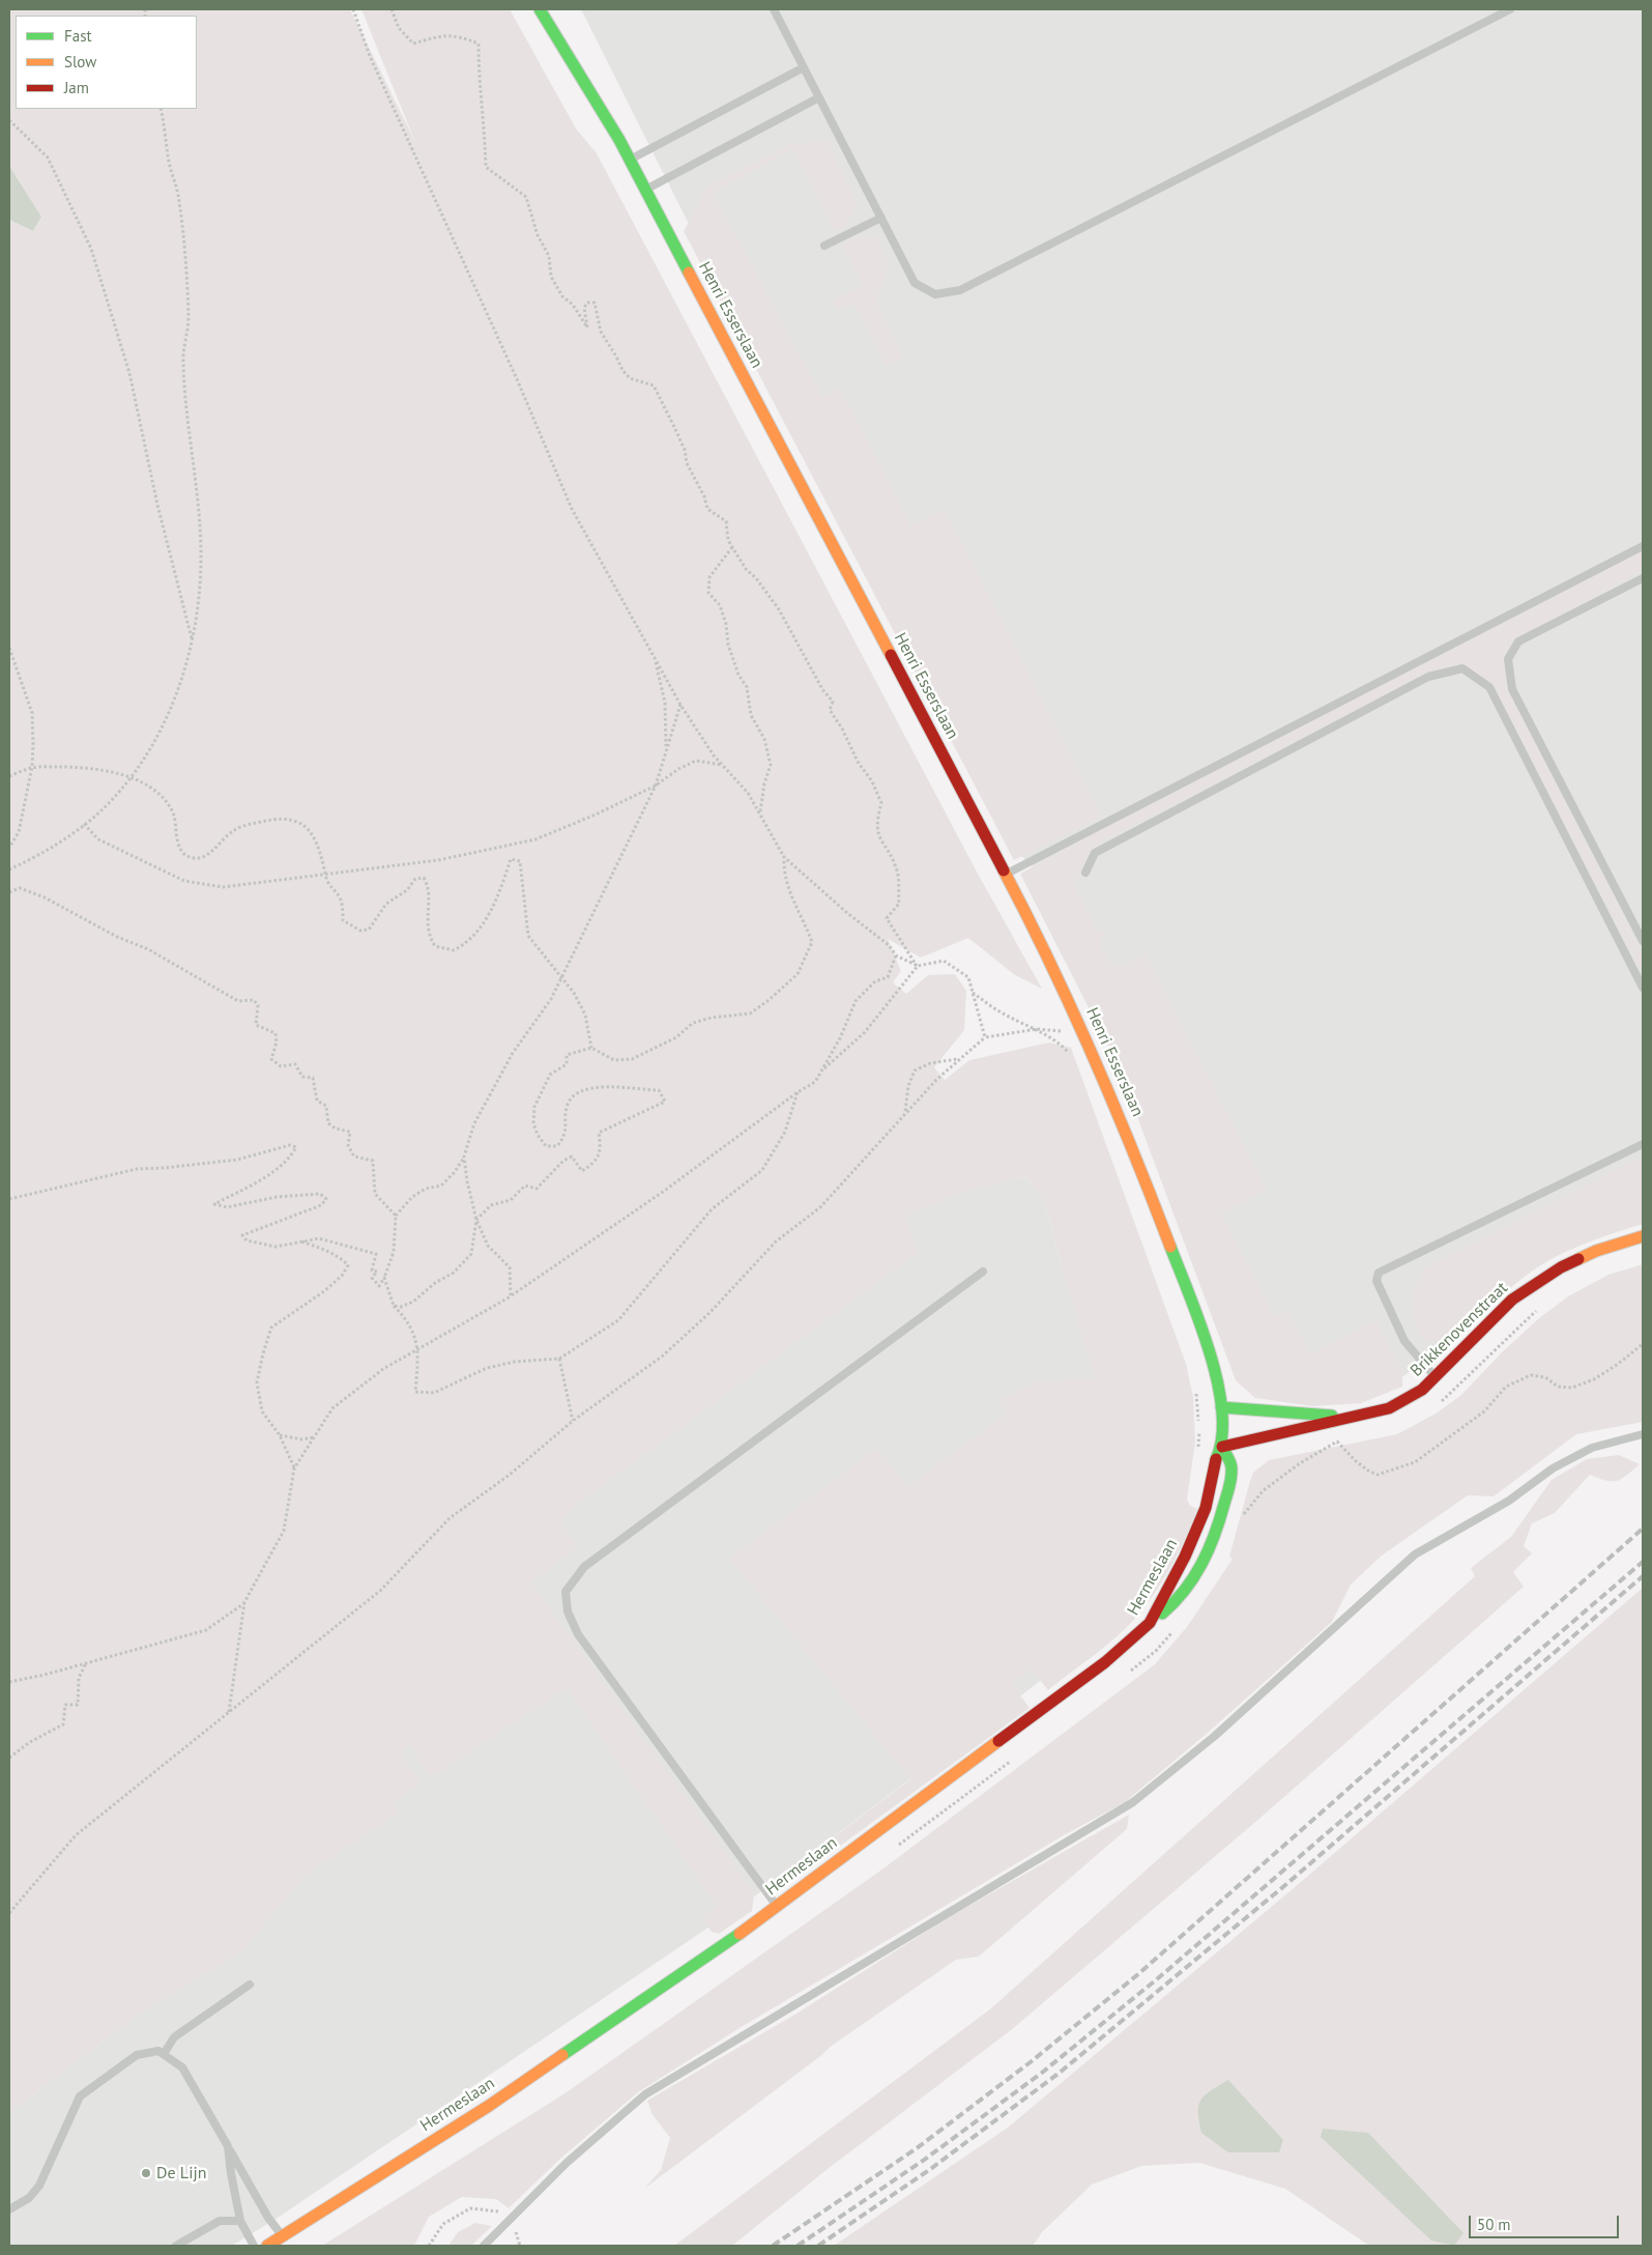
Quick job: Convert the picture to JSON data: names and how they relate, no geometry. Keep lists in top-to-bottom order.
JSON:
{
  "streets": {
    "street": ["Henri Esserslaan", "Brikkenovenstraat", "Hermeslaan"]
  },
  "crossings": [
    ["Henri Esserslaan", "Brikkenovenstraat"],
    ["Henri Esserslaan", "Hermeslaan"],
    ["Brikkenovenstraat", "Hermeslaan"]
  ],
  "places": ["De Lijn"],
  "legend": ["Fast", "Slow", "Jam"],
  "scale_bar": "50 m"
}
